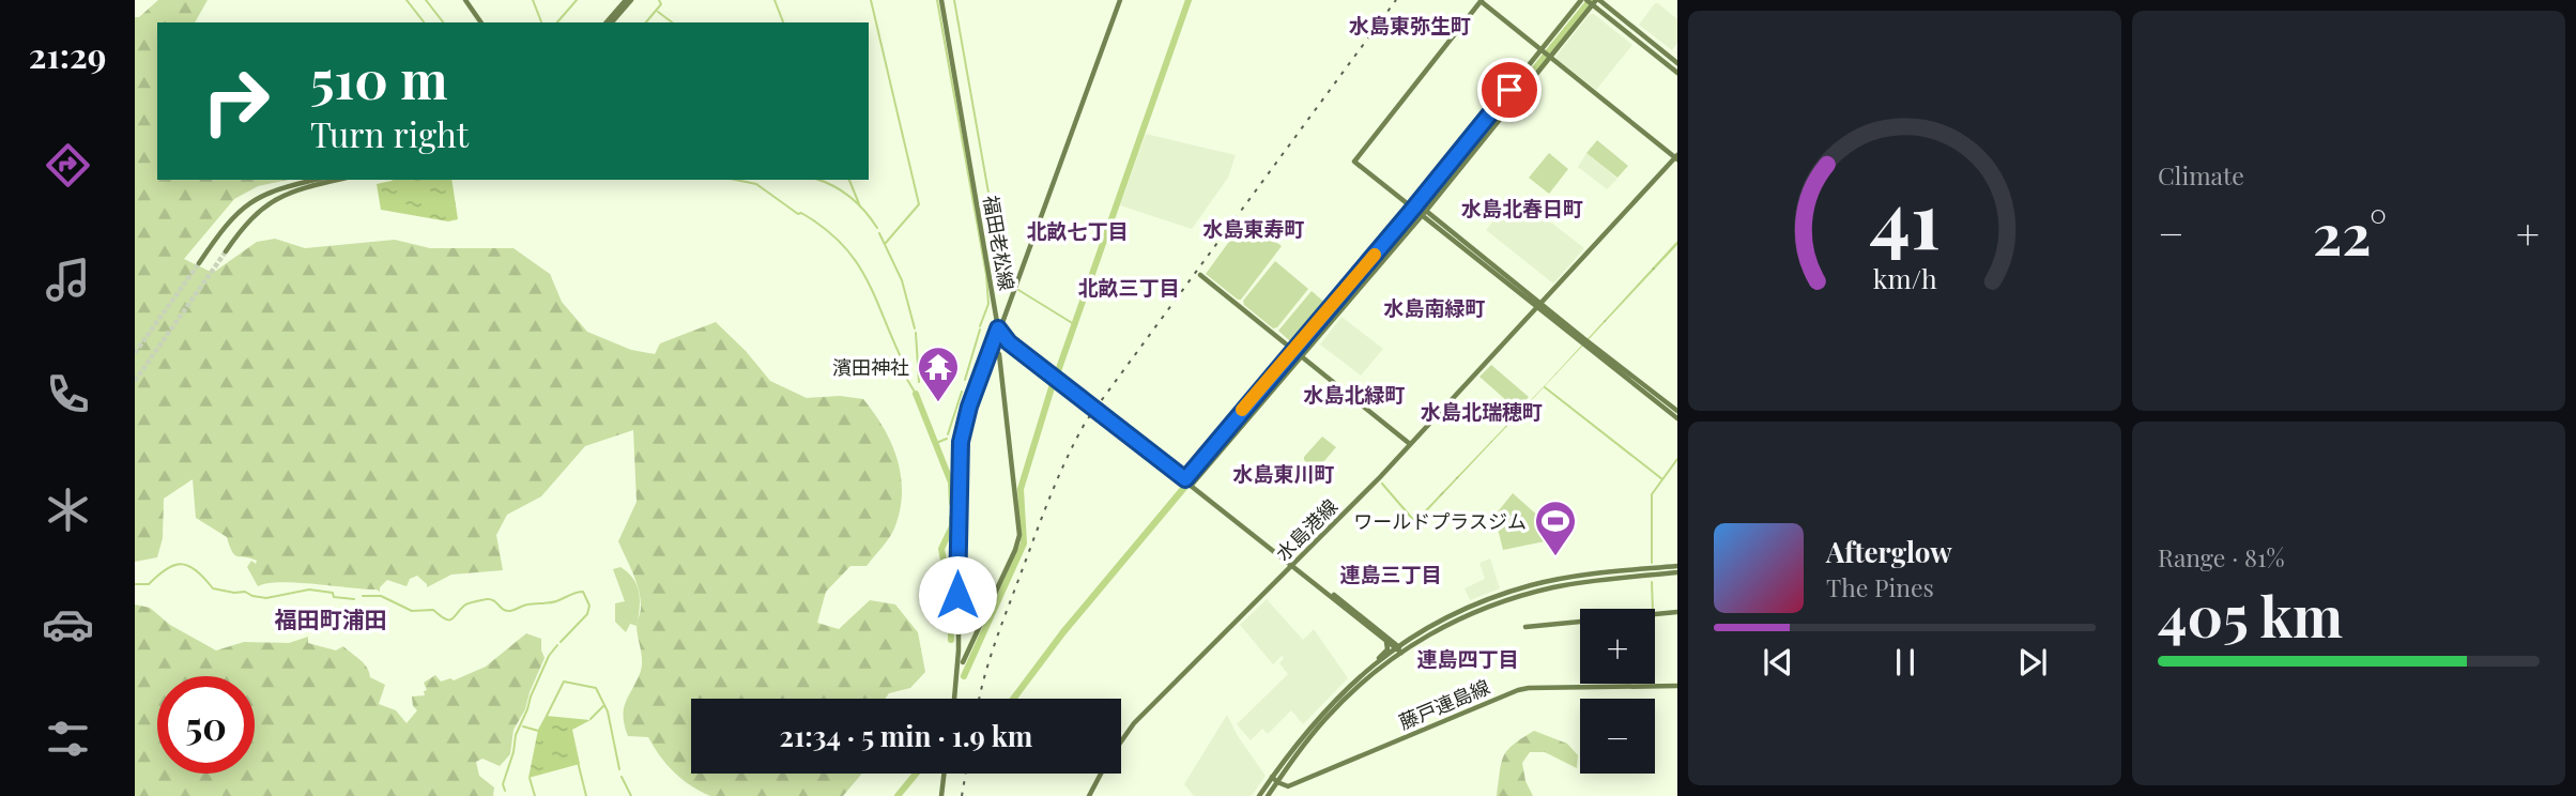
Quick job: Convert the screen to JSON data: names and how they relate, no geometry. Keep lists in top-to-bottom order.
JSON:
{
  "streets": {
    "street": ["福田老松線", "水島港線", "藤戸連島線"]
  },
  "districts": [
    "水島東弥生町",
    "水島北春日町",
    "水島東寿町",
    "北畝七丁目",
    "北畝三丁目",
    "水島南緑町",
    "水島北緑町",
    "水島北瑞穂町",
    "水島東川町",
    "連島三丁目",
    "福田町浦田",
    "連島四丁目"
  ],
  "places": {
    "temple": ["濱田神社"],
    "sports": ["ワールドプラスジム"]
  },
  "page": {
    "tabs": "21:29",
    "tile": [
      "Climate",
      ["Range · 81%", "405 km"]
    ],
    "turn": ["510 m", "Turn right"],
    "heat": ["−", "22°", "+"],
    "song": ["Afterglow", "The Pines"],
    "map_buttons": ["+", "−"],
    "limit": "50",
    "trip": "21:34 · 5 min · 1.9 km",
    "gauge": ["41", "km/h"]
  }
}
